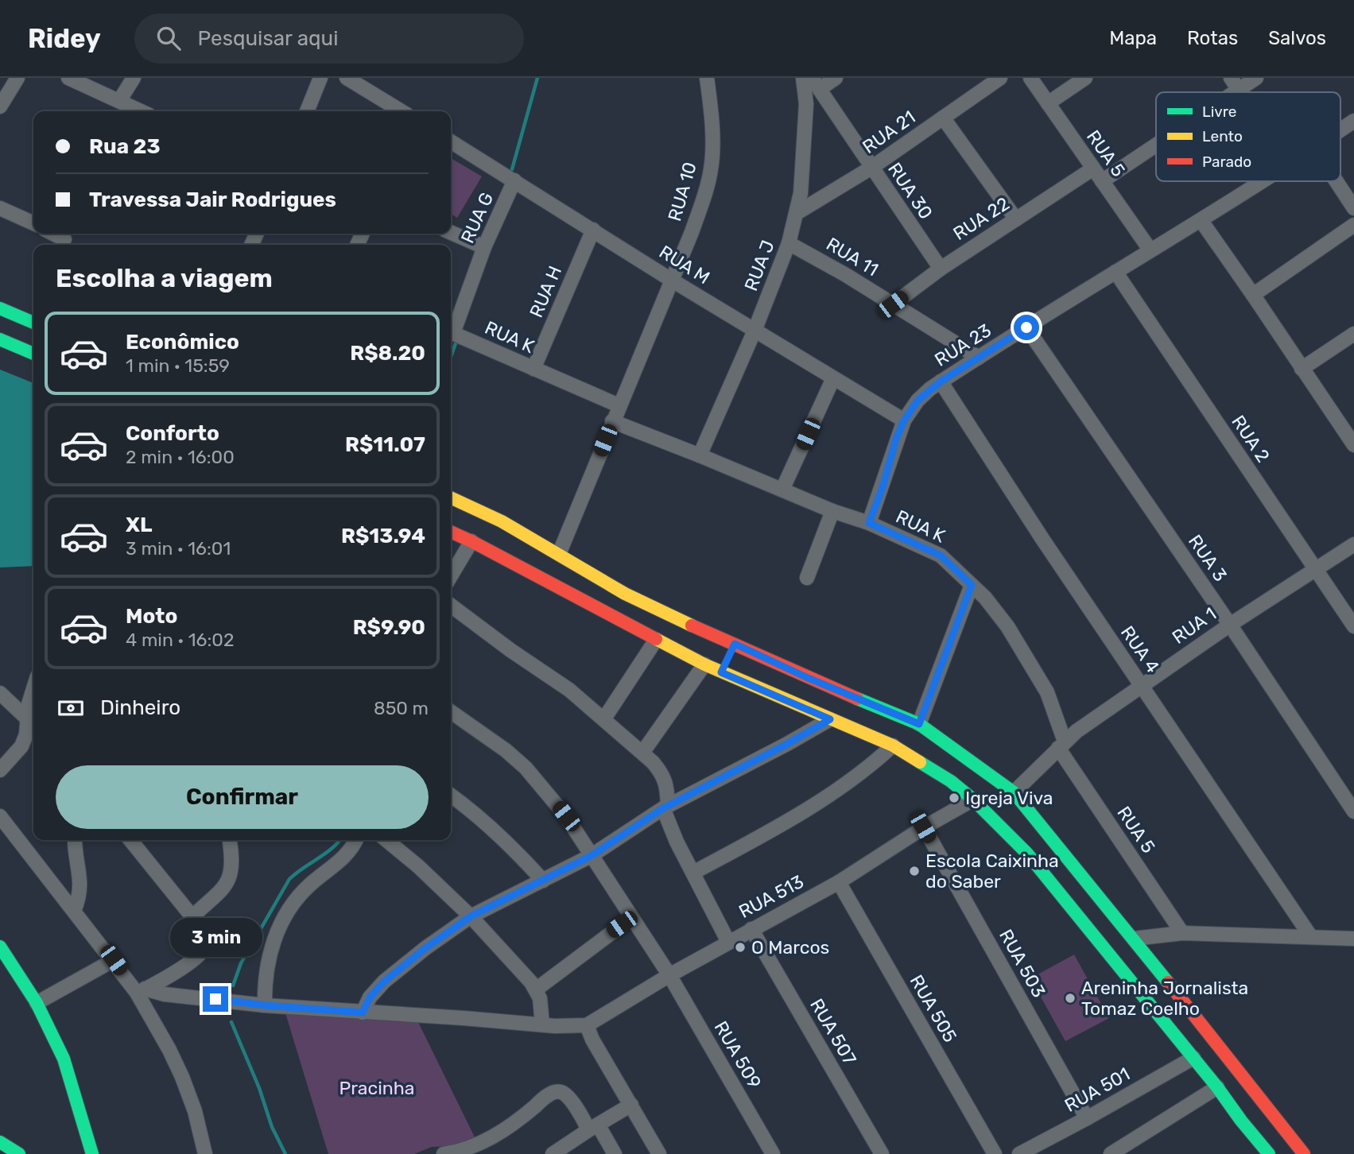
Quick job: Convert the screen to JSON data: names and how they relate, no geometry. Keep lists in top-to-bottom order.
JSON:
{
  "streets": {
    "street": [
      "RUA 21",
      "RUA 5",
      "RUA 30",
      "RUA 10",
      "RUA G",
      "RUA 22",
      "RUA 11",
      "RUA M",
      "RUA J",
      "RUA H",
      "RUA K",
      "RUA 23",
      "RUA 2",
      "RUA 3",
      "RUA 1",
      "RUA 4",
      "RUA 513",
      "RUA 503",
      "RUA 505",
      "RUA 507",
      "RUA 509",
      "RUA 501"
    ]
  },
  "crossings": [
    ["RUA 21", "RUA 30"],
    ["RUA 21", "RUA J"],
    ["RUA 5", "RUA 22"],
    ["RUA 5", "RUA K"],
    ["RUA 5", "RUA 23"],
    ["RUA 5", "RUA 1"],
    ["RUA 30", "RUA 22"],
    ["RUA 10", "RUA M"],
    ["RUA 10", "RUA K"],
    ["RUA G", "RUA M"],
    ["RUA 22", "RUA 11"],
    ["RUA 11", "RUA J"],
    ["RUA 11", "RUA 23"],
    ["RUA M", "RUA J"],
    ["RUA M", "RUA H"],
    ["RUA M", "RUA 23"],
    ["RUA J", "RUA K"],
    ["RUA H", "RUA K"],
    ["RUA K", "RUA 23"],
    ["RUA K", "RUA 1"],
    ["RUA 23", "RUA 2"],
    ["RUA 23", "RUA 3"],
    ["RUA 23", "RUA 4"],
    ["RUA 2", "RUA 1"],
    ["RUA 3", "RUA 1"],
    ["RUA 1", "RUA 4"],
    ["RUA 513", "RUA 503"],
    ["RUA 513", "RUA 505"],
    ["RUA 513", "RUA 507"],
    ["RUA 513", "RUA 509"],
    ["RUA 503", "RUA 501"]
  ],
  "parks": ["Pracinha"],
  "places": [
    "Igreja Viva",
    "Escola Caixinha do Saber",
    "O Marcos",
    "Areninha Jornalista Tomaz Coelho"
  ],
  "legend": ["Livre", "Lento", "Parado"],
  "page": {
    "header": "Ridey",
    "search": "Pesquisar aqui",
    "nav": ["Mapa", "Rotas", "Salvos"],
    "banner": ["Rua 23", "Travessa Jair Rodrigues"],
    "heading": "Escolha a viagem",
    "list": [
      {
        "name": "Econômico",
        "note": "1 min · 15:59",
        "value": "R$8.20"
      },
      {
        "name": "Conforto",
        "note": "2 min · 16:00",
        "value": "R$11.07"
      },
      {
        "name": "XL",
        "note": "3 min · 16:01",
        "value": "R$13.94"
      },
      {
        "name": "Moto",
        "note": "4 min · 16:02",
        "value": "R$9.90"
      }
    ],
    "pay": ["Dinheiro", "850 m"],
    "buttons": "Confirmar",
    "bubble": "3 min"
  }
}
